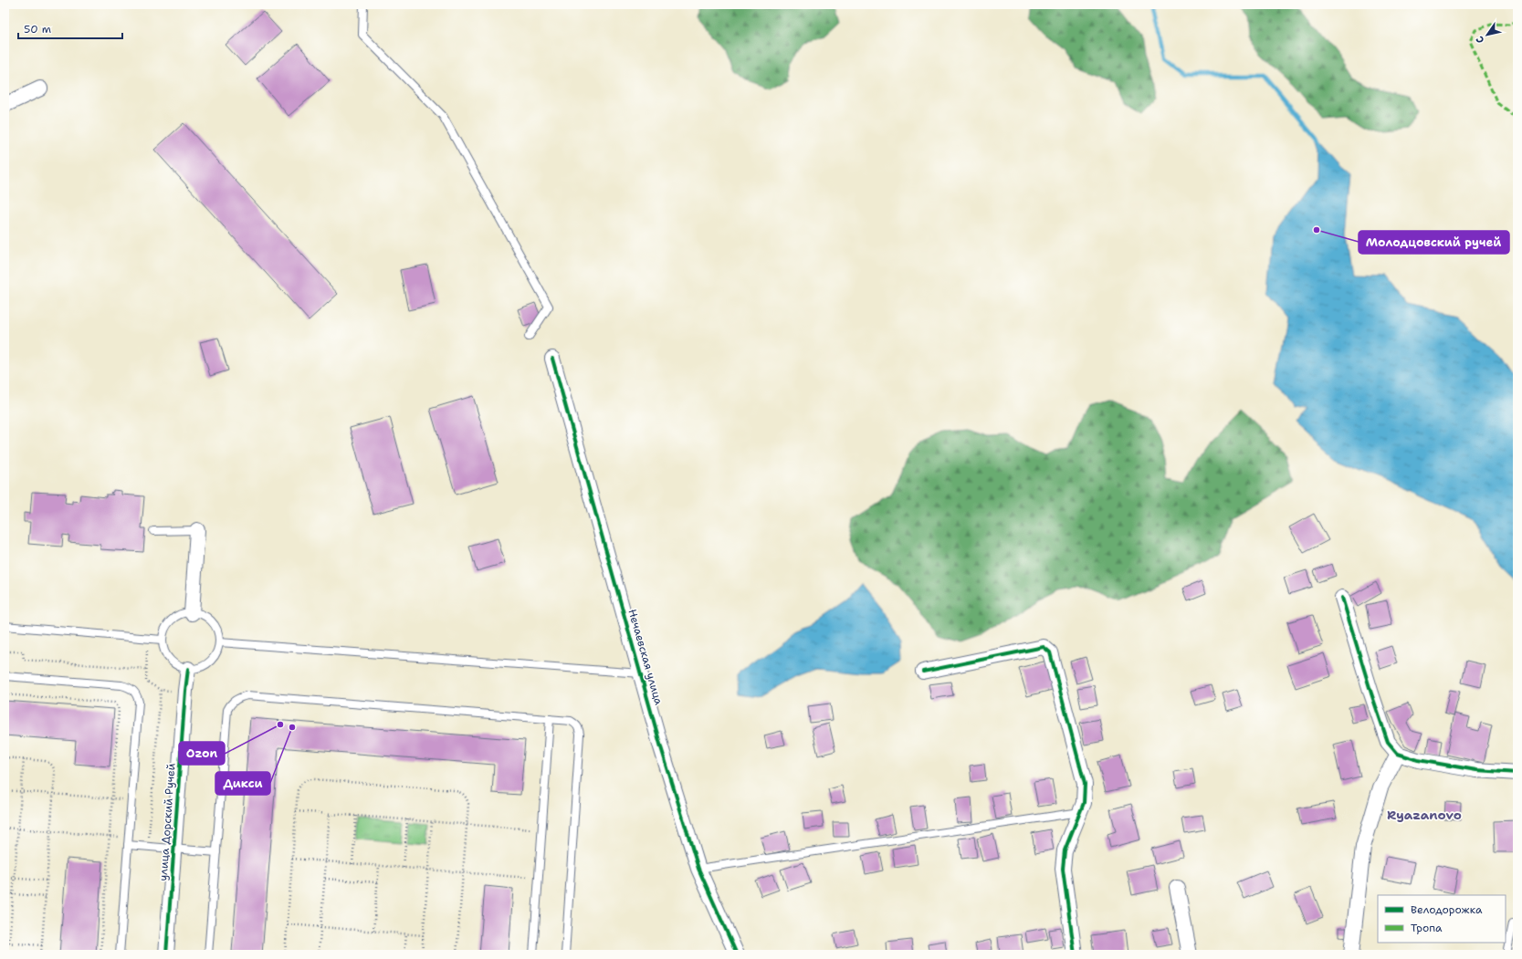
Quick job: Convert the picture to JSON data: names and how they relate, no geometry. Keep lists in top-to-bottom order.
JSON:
{
  "streets": {
    "street": ["Нечаевская улица", "улица Дорский Ручей"]
  },
  "districts": ["Ryazanovo"],
  "places": ["Молодцовский ручей", "Ozon", "Дикси"],
  "legend": ["Велодорожка", "Тропа"],
  "scale_bar": "50 m",
  "north": "bottom left"
}
